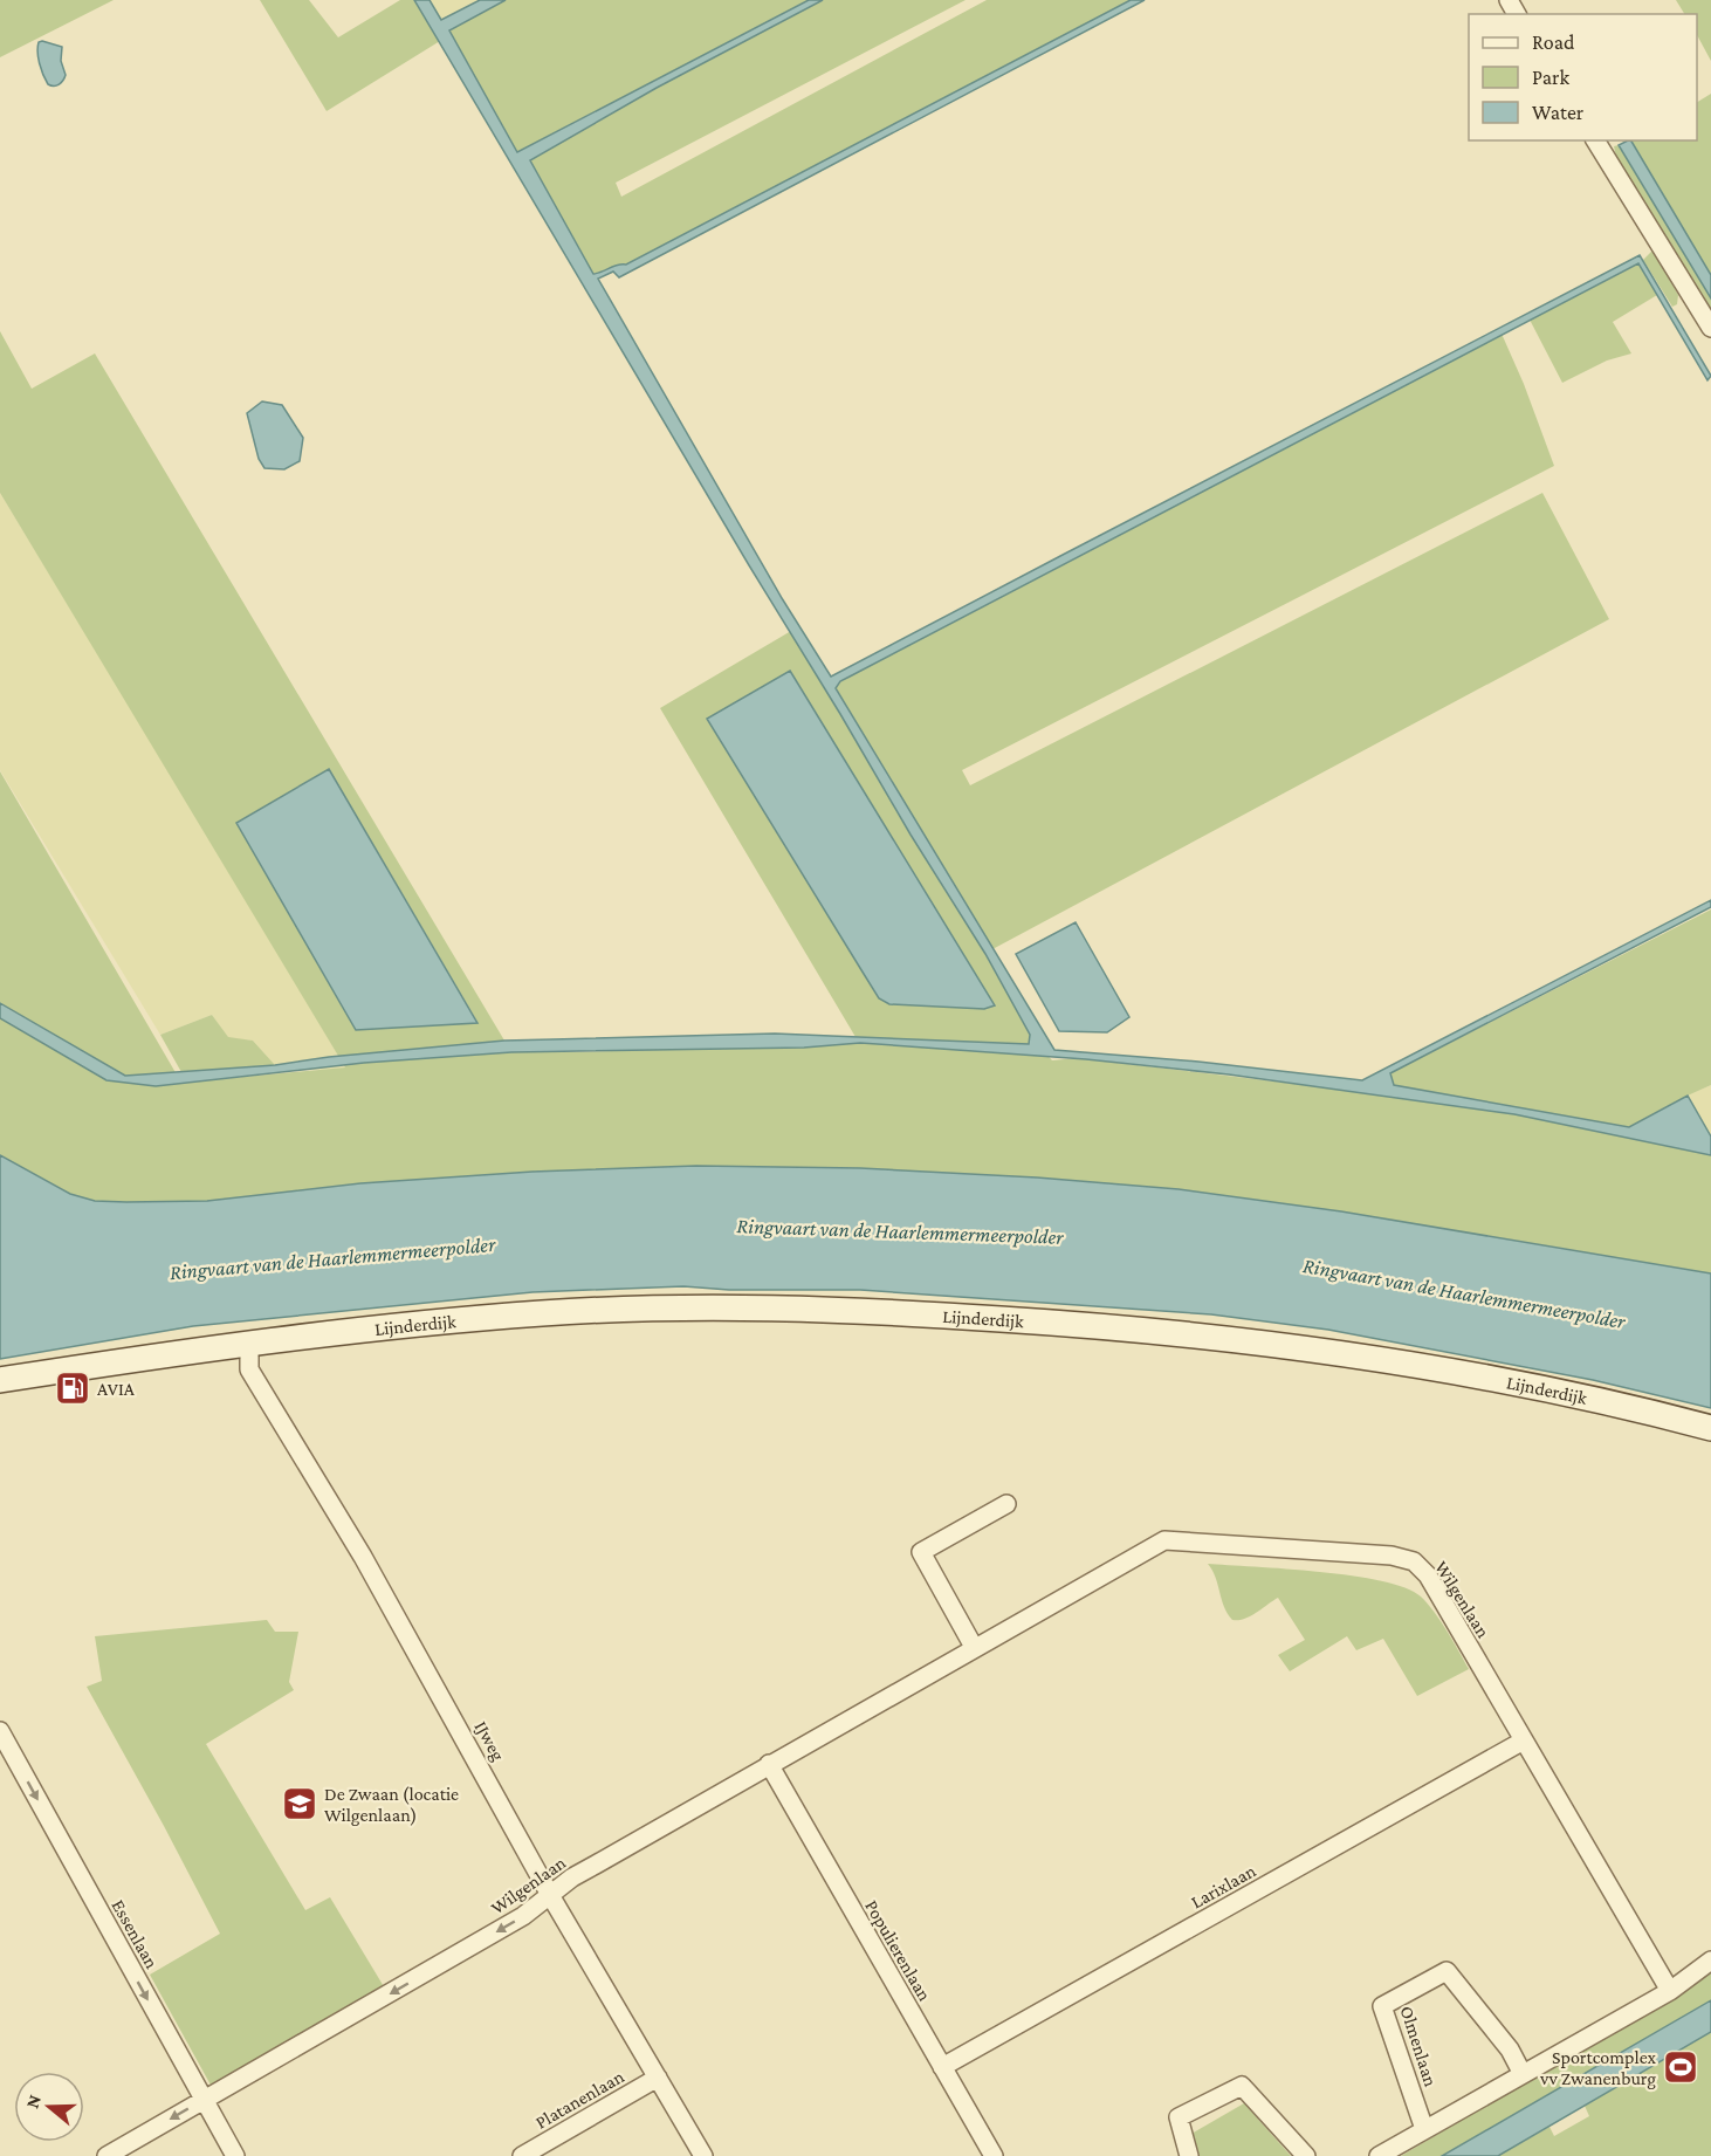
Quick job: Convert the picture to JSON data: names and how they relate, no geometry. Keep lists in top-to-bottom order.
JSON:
{
  "streets": {
    "street": [
      "Lijnderdijk",
      "Wilgenlaan",
      "IJweg",
      "Larixlaan",
      "Essenlaan",
      "Populierenlaan",
      "Olmenlaan",
      "Platanenlaan"
    ]
  },
  "crossings": [
    ["Lijnderdijk", "IJweg"],
    ["Wilgenlaan", "IJweg"],
    ["Wilgenlaan", "Larixlaan"],
    ["Wilgenlaan", "Essenlaan"],
    ["Wilgenlaan", "Populierenlaan"],
    ["IJweg", "Platanenlaan"],
    ["Larixlaan", "Populierenlaan"]
  ],
  "one_way": ["Essenlaan"],
  "water": ["Ringvaart van de Haarlemmermeerpolder"],
  "places": {
    "fuel station": ["AVIA"],
    "school or university": ["De Zwaan (locatie Wilgenlaan)"],
    "sports": ["Sportcomplex vv Zwanenburg"]
  },
  "legend": ["Road", "Park", "Water"],
  "north": "left"
}
